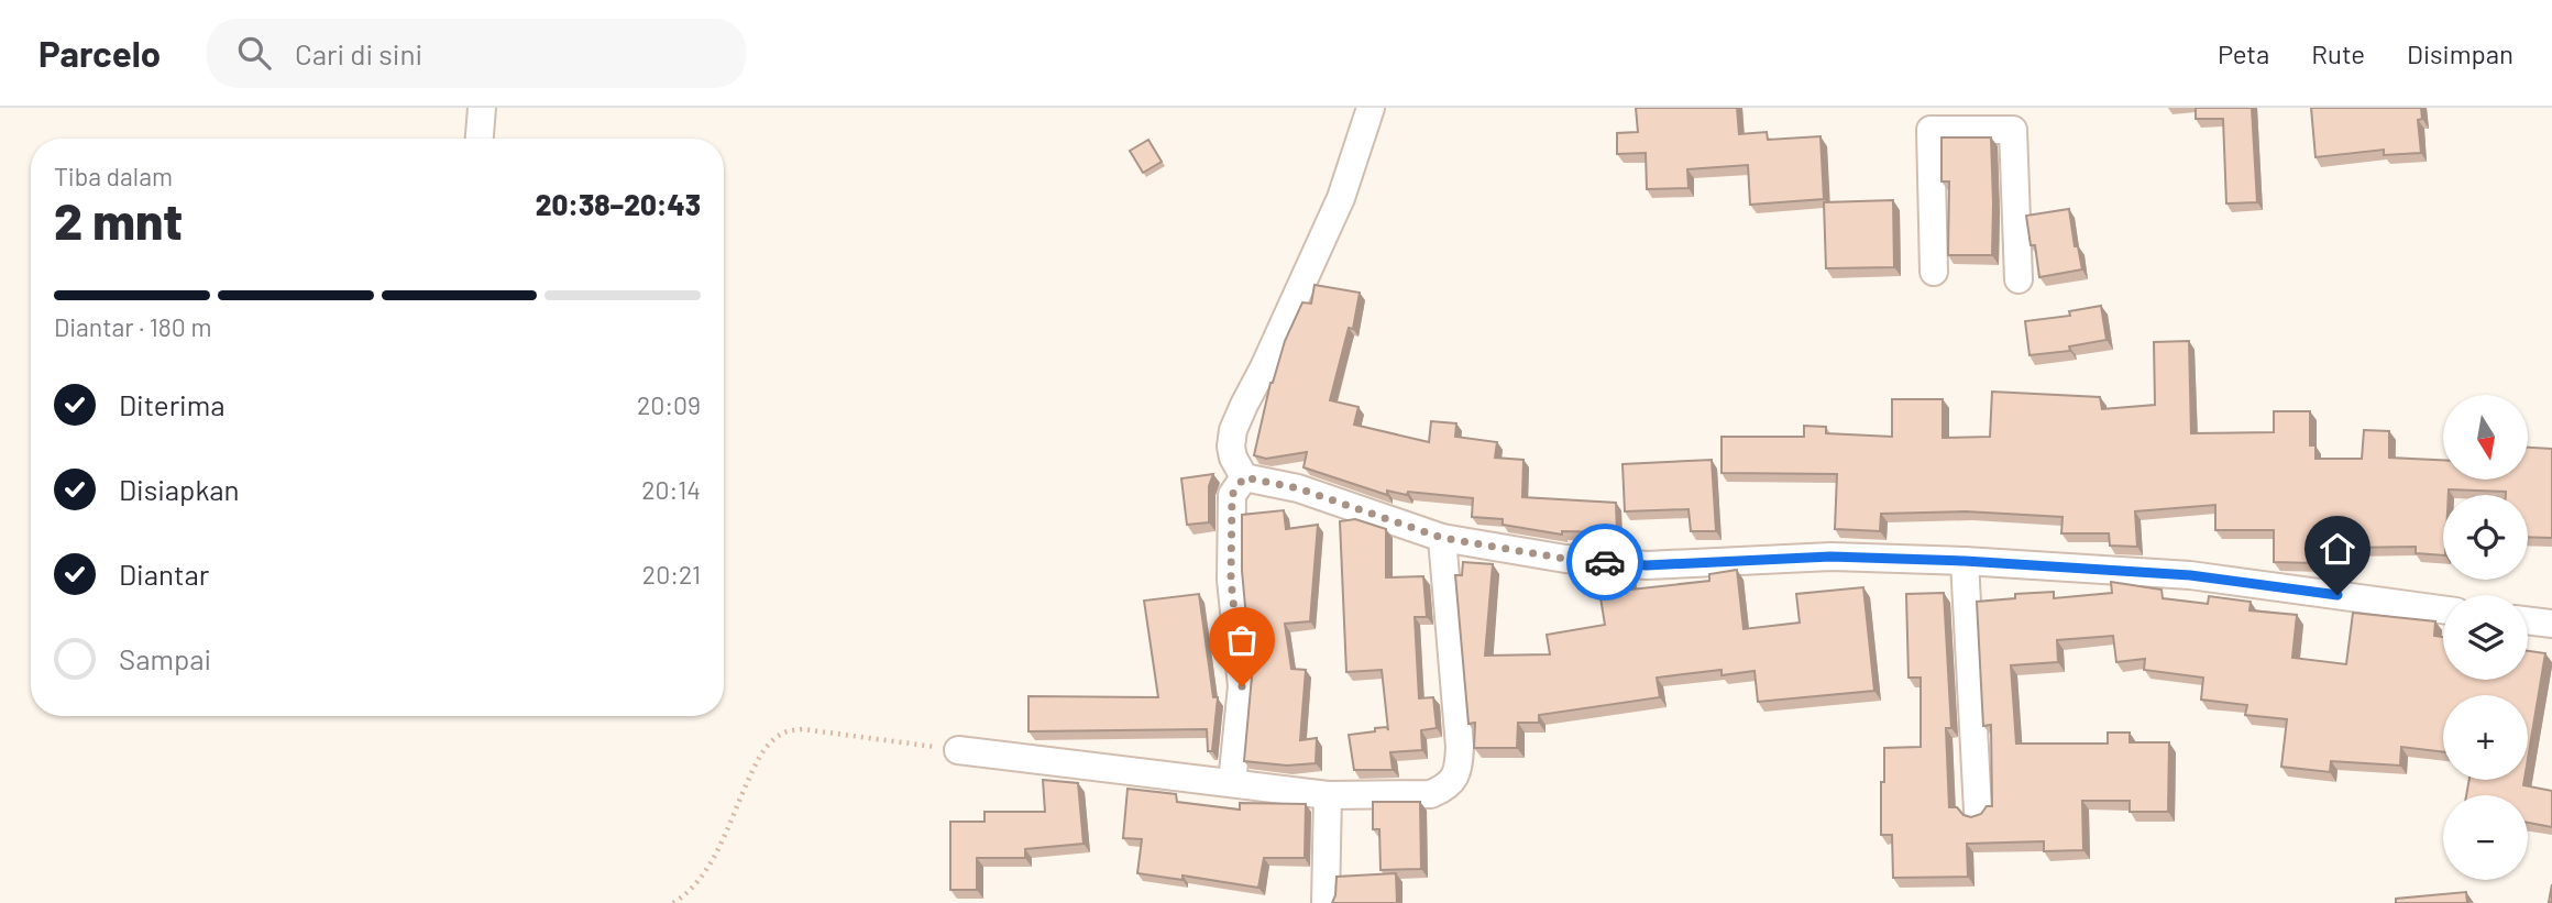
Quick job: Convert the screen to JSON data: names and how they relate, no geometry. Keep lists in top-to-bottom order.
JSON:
{
  "north": "bottom",
  "page": {
    "header": "Parcelo",
    "search": "Cari di sini",
    "nav": ["Peta", "Rute", "Disimpan"],
    "heading": ["2 mnt", "Tiba dalam", "20:38–20:43"],
    "bar": "Diantar · 180 m",
    "list": [
      ["Diterima", "20:09"],
      ["Disiapkan", "20:14"],
      ["Diantar", "20:21"],
      "Sampai"
    ],
    "map_buttons": ["+", "−"]
  }
}
